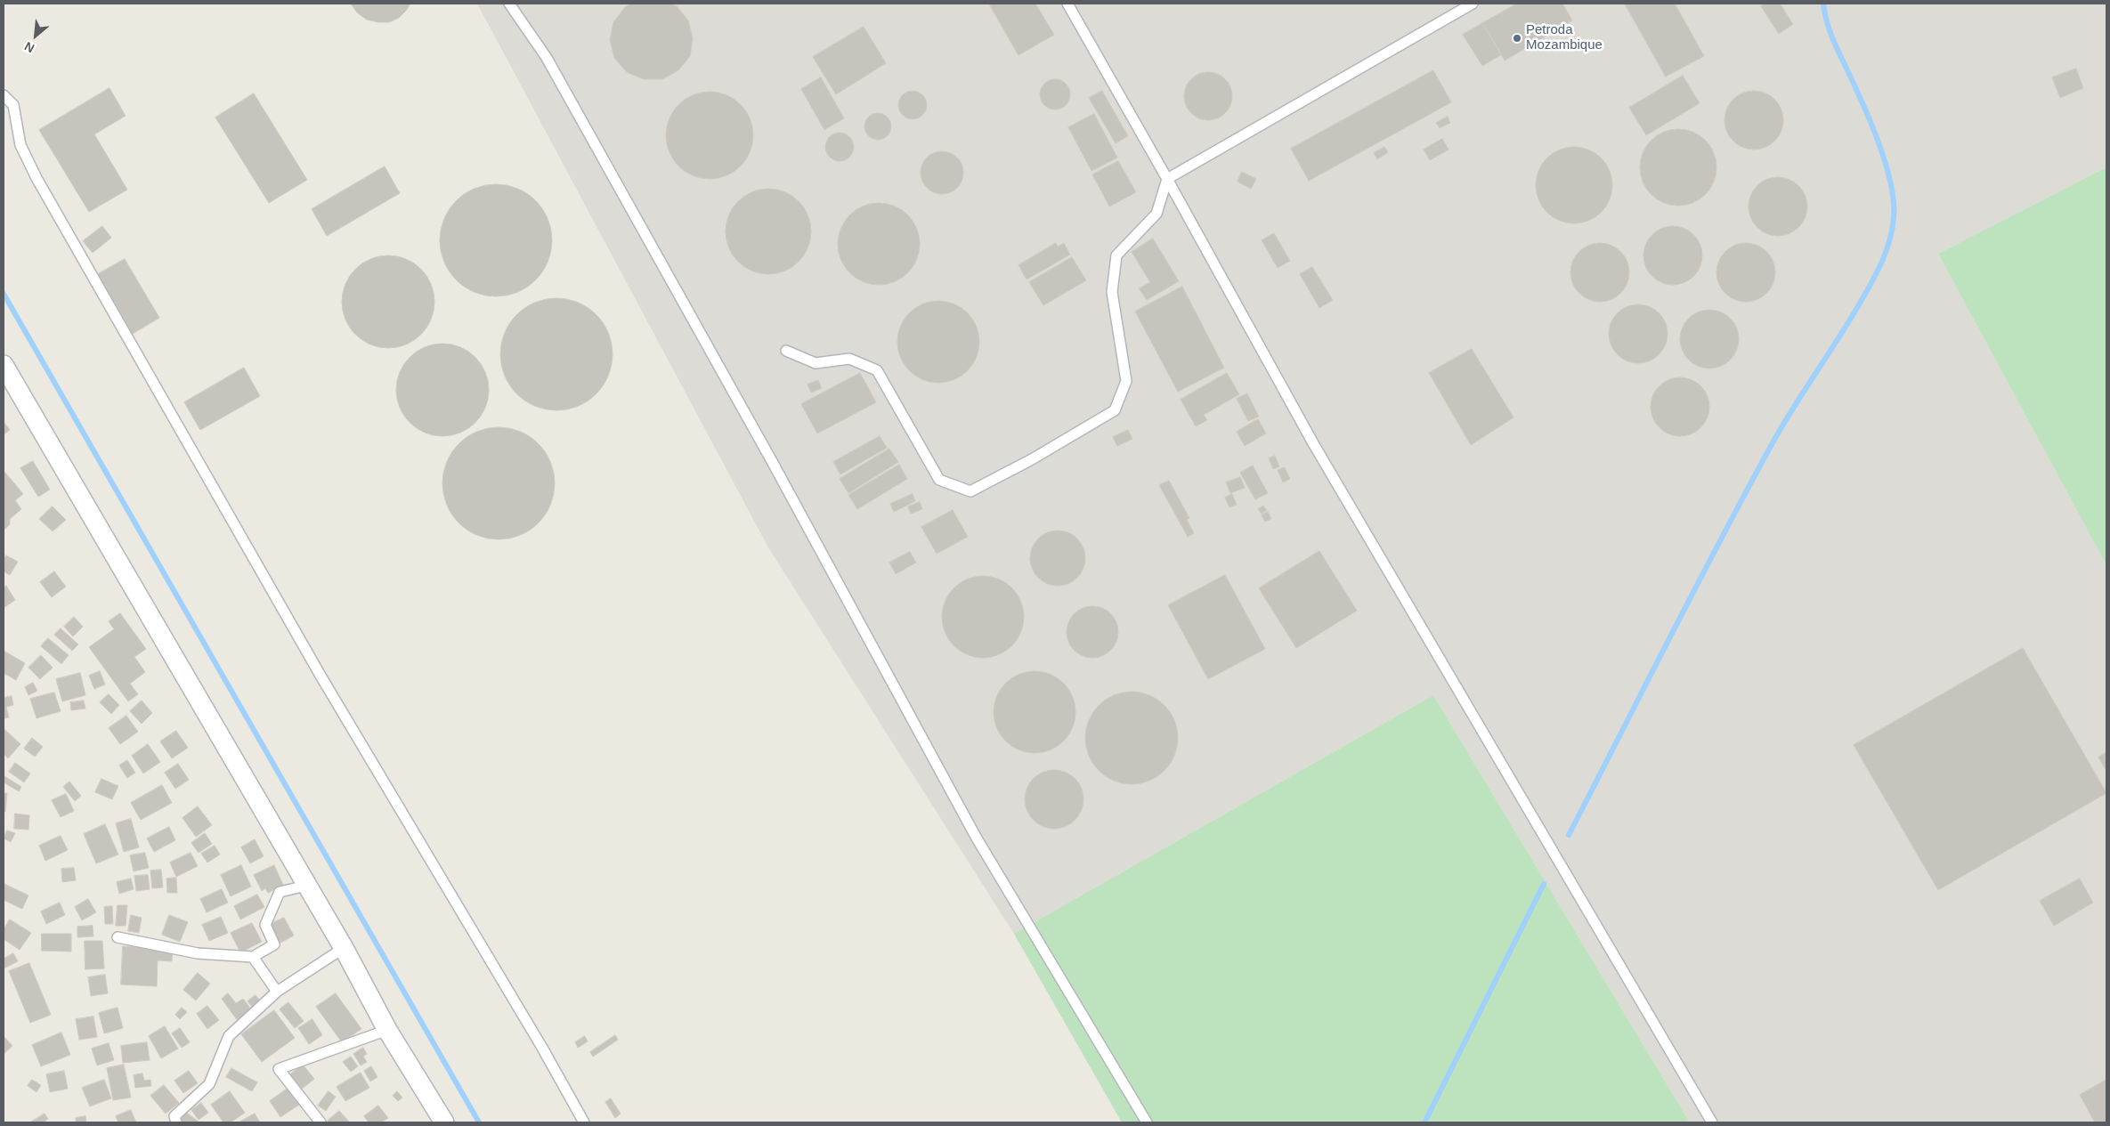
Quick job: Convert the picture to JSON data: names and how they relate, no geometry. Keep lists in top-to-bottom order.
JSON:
{
  "places": ["Petroda Mozambique"],
  "north": "bottom left"
}
